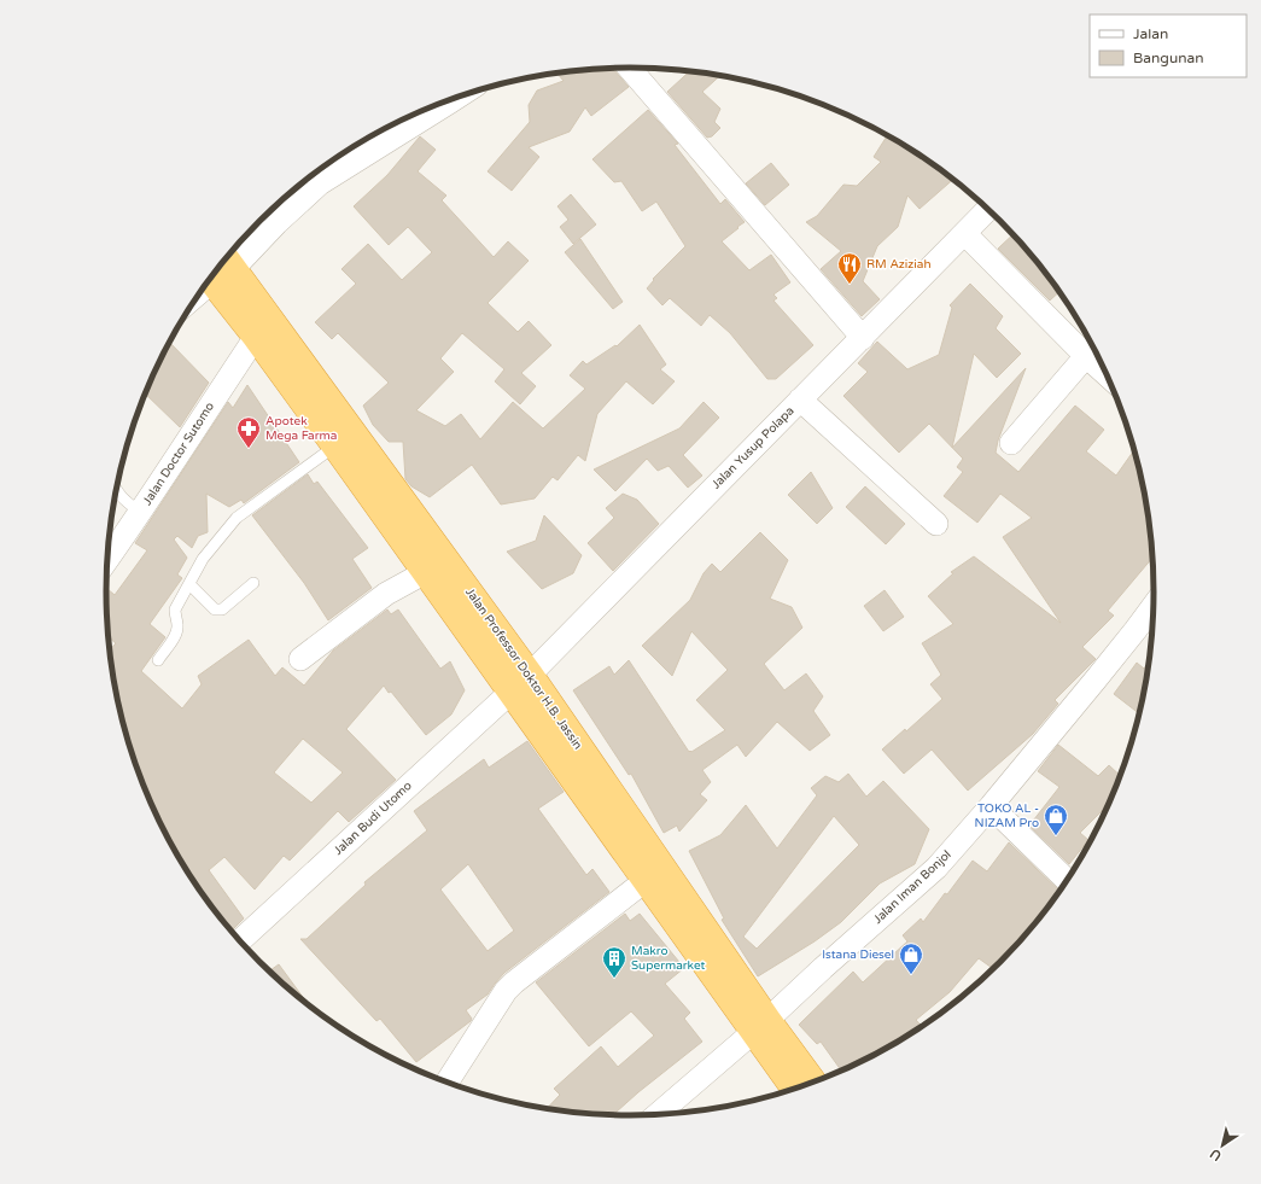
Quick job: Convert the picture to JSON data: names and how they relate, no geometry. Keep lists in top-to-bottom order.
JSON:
{
  "streets": {
    "highway": ["Jalan Professor Doktor H.B. Jassin"],
    "street": [
      "Jalan Yusup Polapa",
      "Jalan Doctor Sutomo",
      "Jalan Budi Utomo",
      "Jalan Iman Bonjol"
    ]
  },
  "crossings": [
    ["Jalan Yusup Polapa", "Jalan Professor Doktor H.B. Jassin"],
    ["Jalan Yusup Polapa", "Jalan Budi Utomo"],
    ["Jalan Doctor Sutomo", "Jalan Professor Doktor H.B. Jassin"],
    ["Jalan Professor Doktor H.B. Jassin", "Jalan Budi Utomo"],
    ["Jalan Professor Doktor H.B. Jassin", "Jalan Iman Bonjol"]
  ],
  "places": {
    "restaurant": ["RM Aziziah"],
    "pharmacy": ["Apotek Mega Farma"],
    "shop": ["TOKO AL - NIZAM Pro", "Istana Diesel"],
    "building": ["Makro Supermarket"]
  },
  "legend": ["Jalan", "Bangunan"],
  "north": "bottom left"
}
